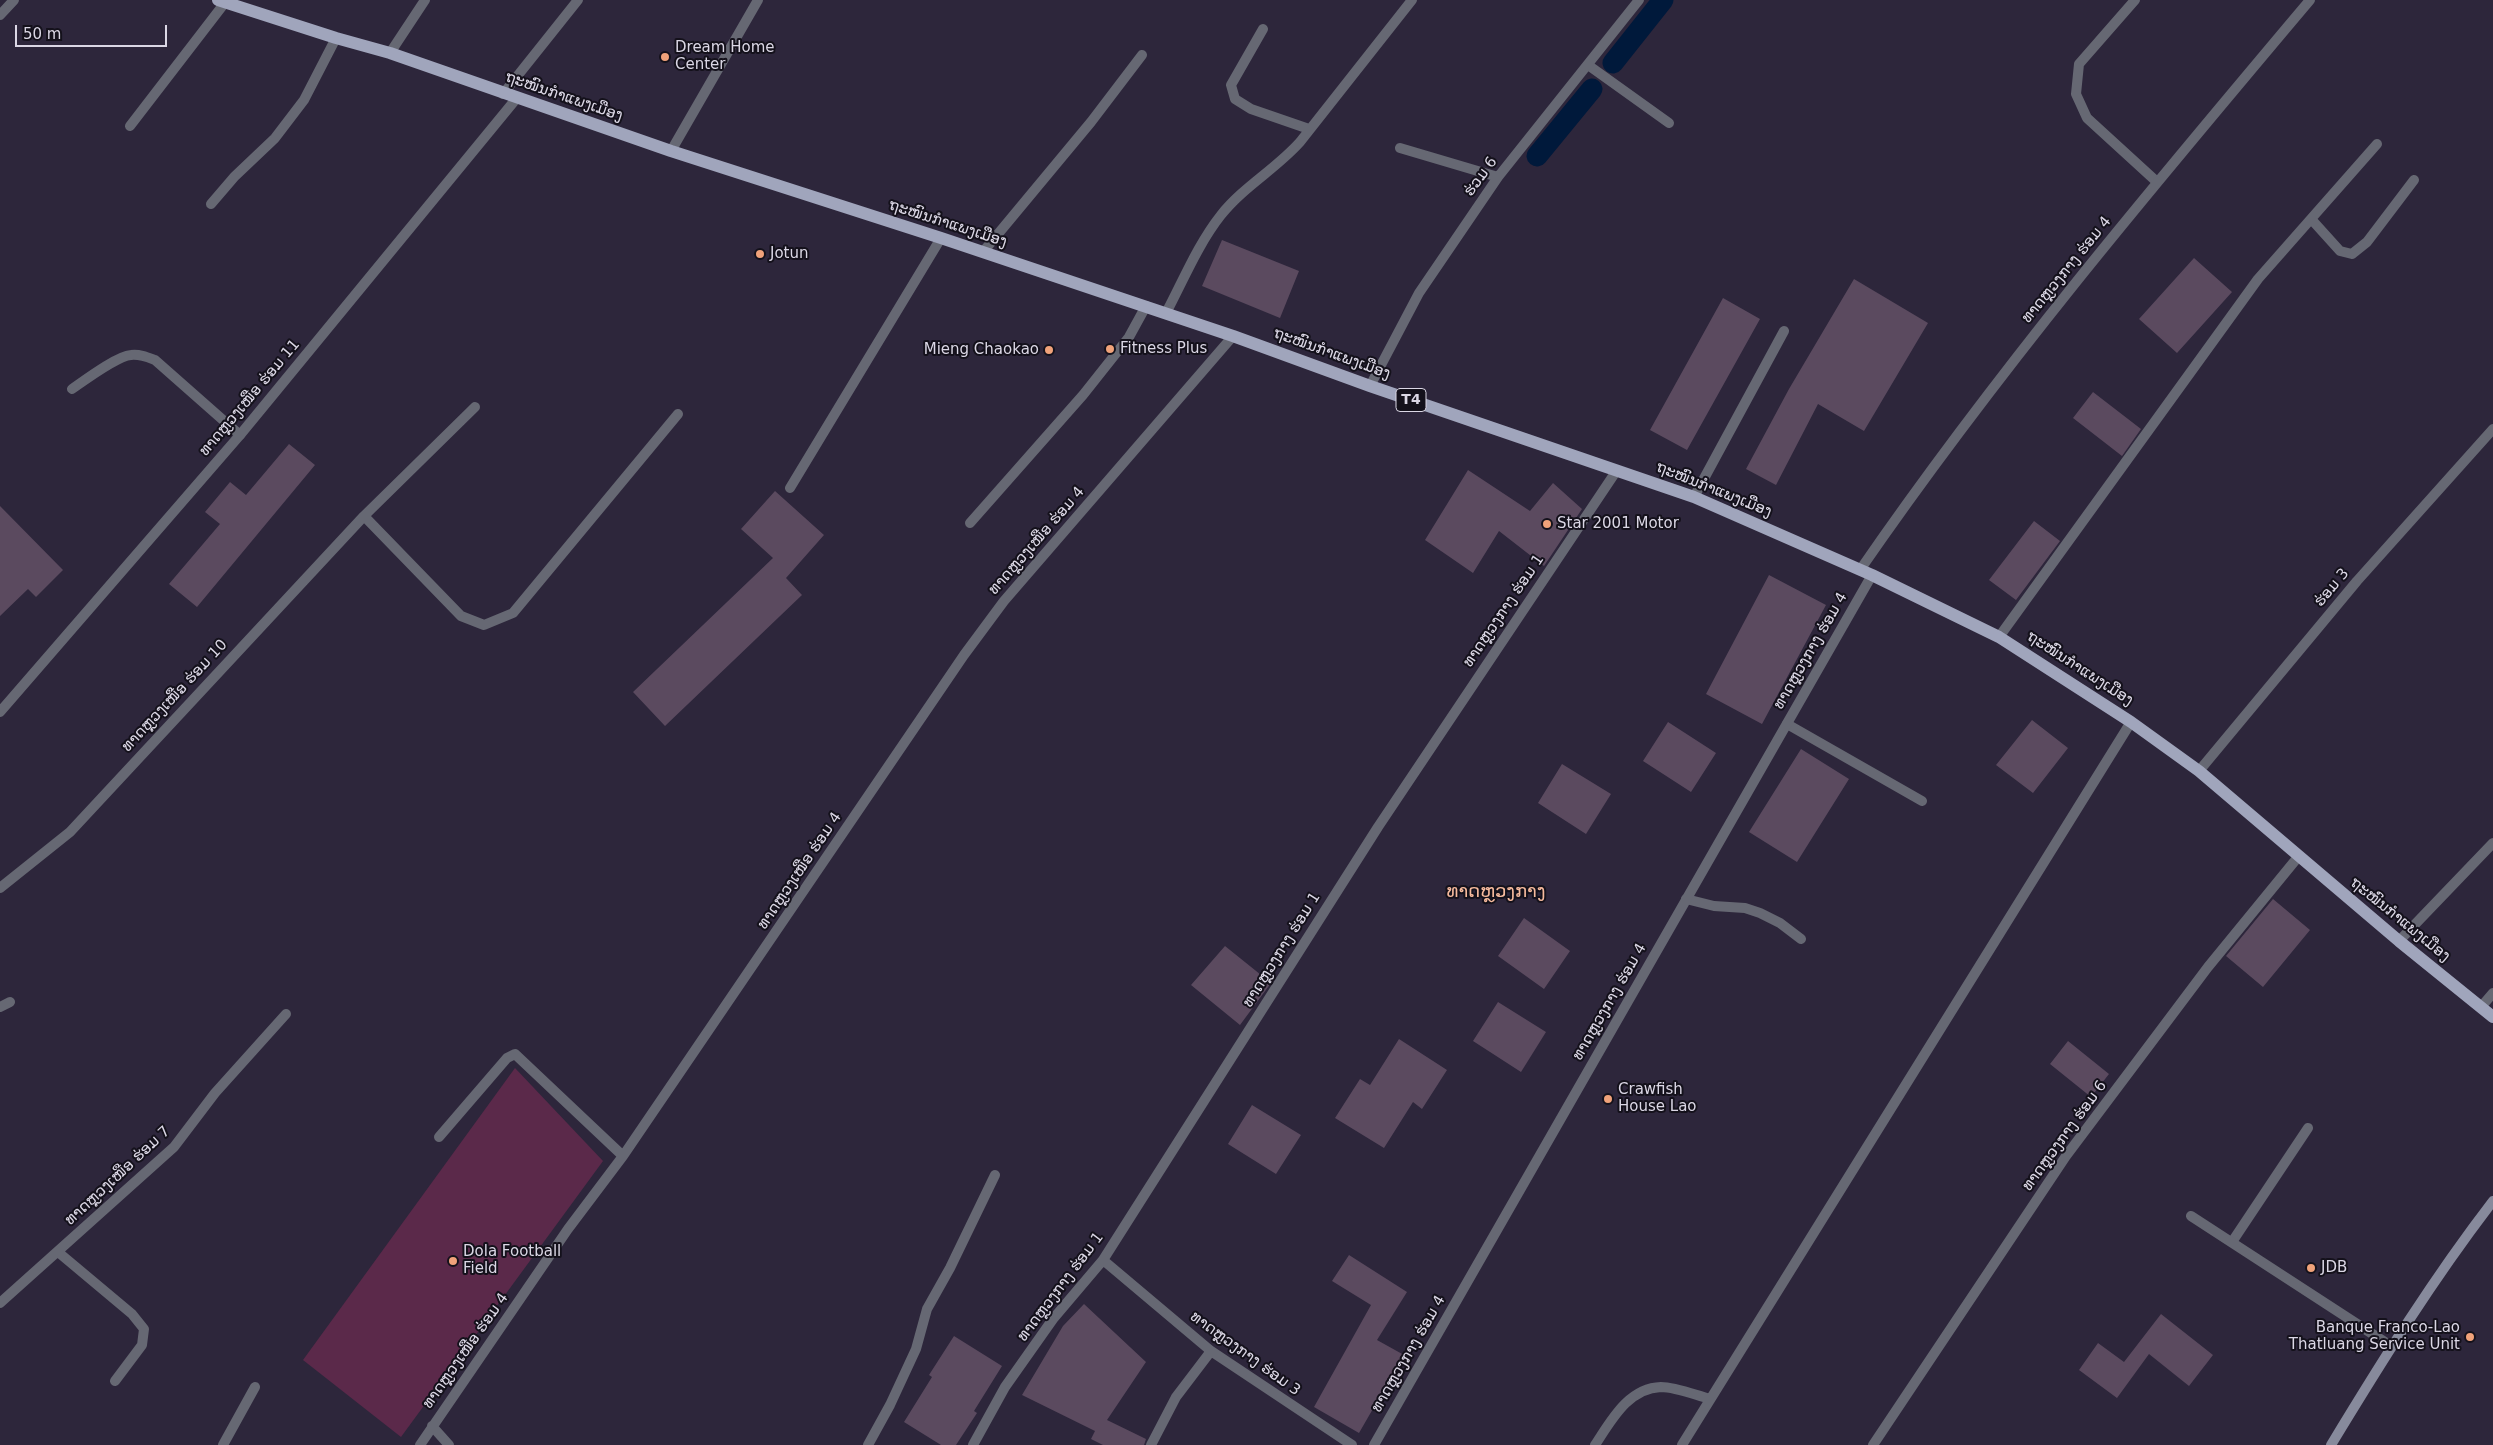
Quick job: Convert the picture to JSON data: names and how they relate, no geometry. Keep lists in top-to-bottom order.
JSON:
{
  "streets": {
    "main road": ["ຖະໜົນກຳແພງເມືອງ", "T4"],
    "street": [
      "ຮ່ວມ 6",
      "ທາດຫຼວງກາງ ຮ່ອມ 4",
      "ທາດຫຼວງເໜືອ ຮ່ອມ 11",
      "ທາດຫຼວງເໜືອ ຮ່ອມ 4",
      "ຮ່ອມ 3",
      "ທາດຫຼວງກາງ ຮ່ອມ 1",
      "ທາດຫຼວງເໜືອ ຮ່ອມ 10",
      "ທາດຫຼວງກາງ ຮ່ອມ 6",
      "ທາດຫຼວງເໜືອ ຮ່ອມ 7",
      "ທາດຫຼວງກາງ ຮ່ອມ 3"
    ]
  },
  "crossings": [
    ["ຖະໜົນກຳແພງເມືອງ", "ຮ່ວມ 6"],
    ["ຖະໜົນກຳແພງເມືອງ", "ທາດຫຼວງກາງ ຮ່ອມ 4"],
    ["ຖະໜົນກຳແພງເມືອງ", "ທາດຫຼວງເໜືອ ຮ່ອມ 11"],
    ["ຖະໜົນກຳແພງເມືອງ", "ທາດຫຼວງເໜືອ ຮ່ອມ 4"],
    ["ຖະໜົນກຳແພງເມືອງ", "ຮ່ອມ 3"],
    ["ຖະໜົນກຳແພງເມືອງ", "ທາດຫຼວງກາງ ຮ່ອມ 1"],
    ["ຖະໜົນກຳແພງເມືອງ", "ທາດຫຼວງກາງ ຮ່ອມ 6"],
    ["ທາດຫຼວງກາງ ຮ່ອມ 1", "ທາດຫຼວງກາງ ຮ່ອມ 3"]
  ],
  "districts": ["ທາດຫຼວງກາງ"],
  "places": [
    "Dream Home Center",
    "Jotun",
    "Fitness Plus",
    "Mieng Chaokao",
    "Star 2001 Motor",
    "Crawfish House Lao",
    "Dola Football Field",
    "JDB",
    "Banque Franco-Lao Thatluang Service Unit"
  ],
  "scale_bar": "50 m"
}
